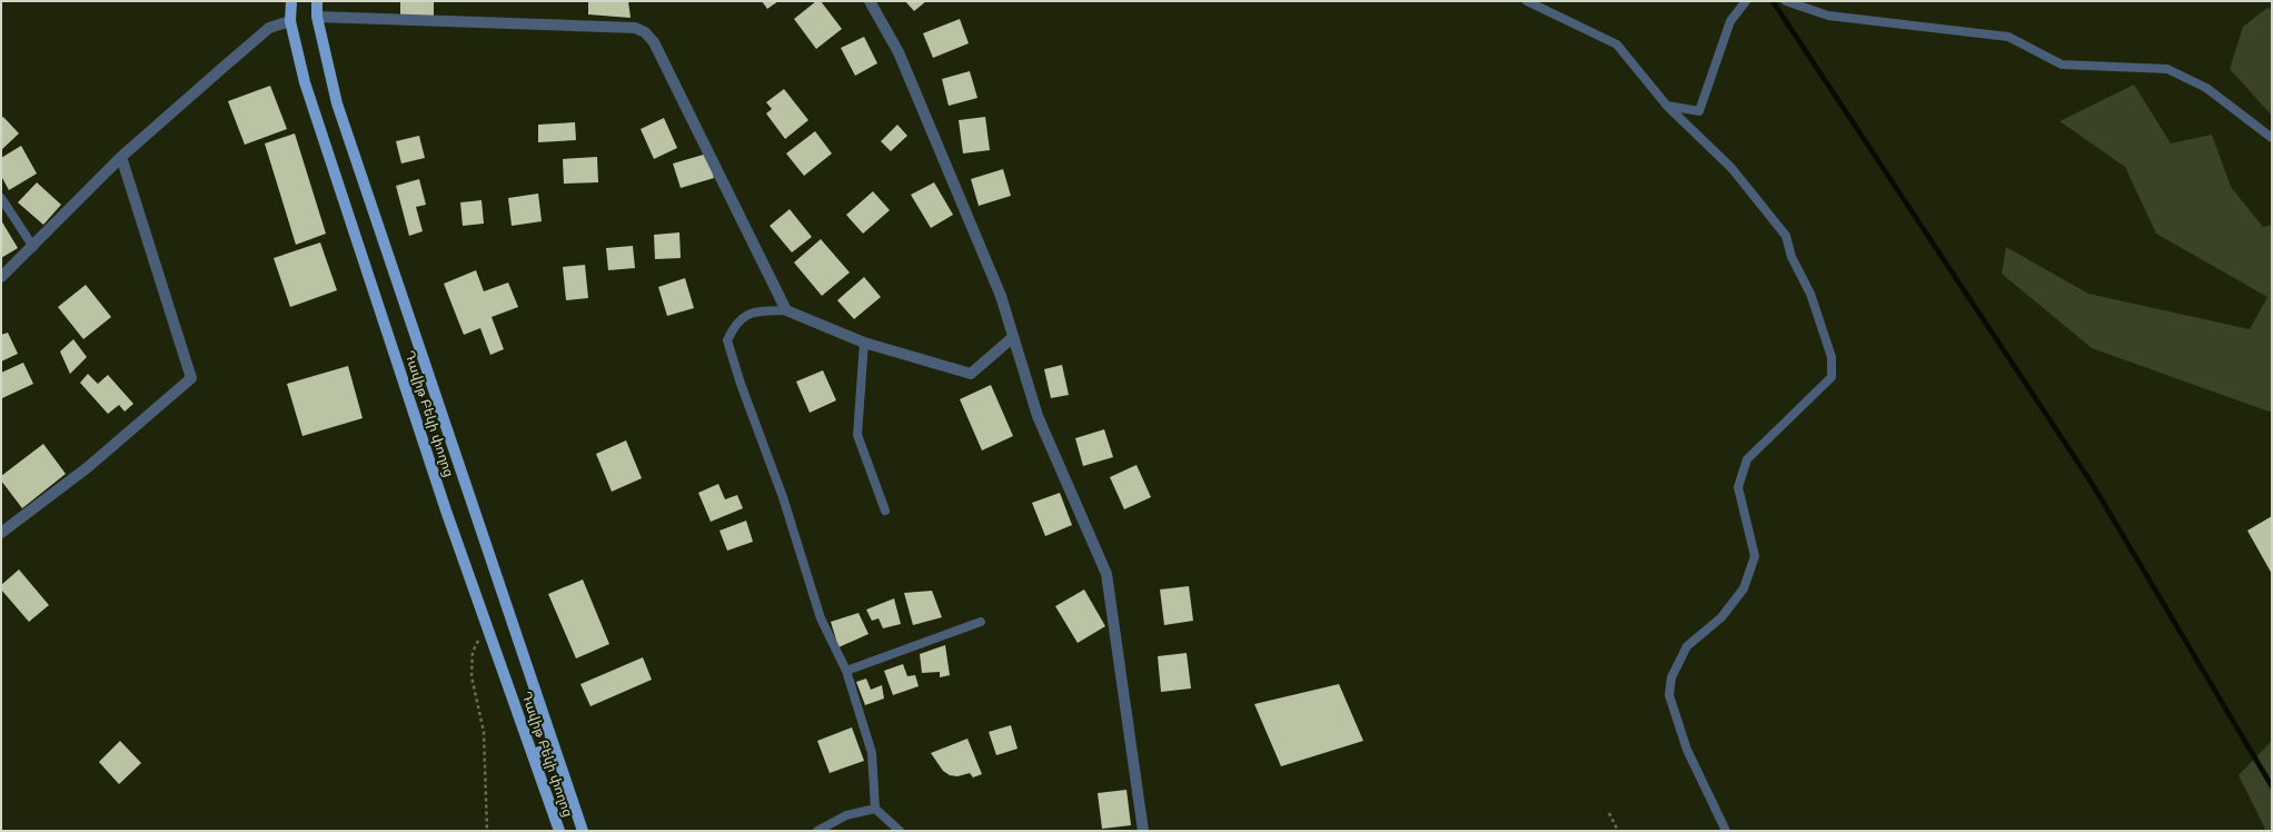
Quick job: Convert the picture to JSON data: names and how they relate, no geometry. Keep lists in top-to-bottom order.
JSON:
{
  "streets": {
    "main road": ["Դավիթ Բեկի փողոց"]
  }
}
